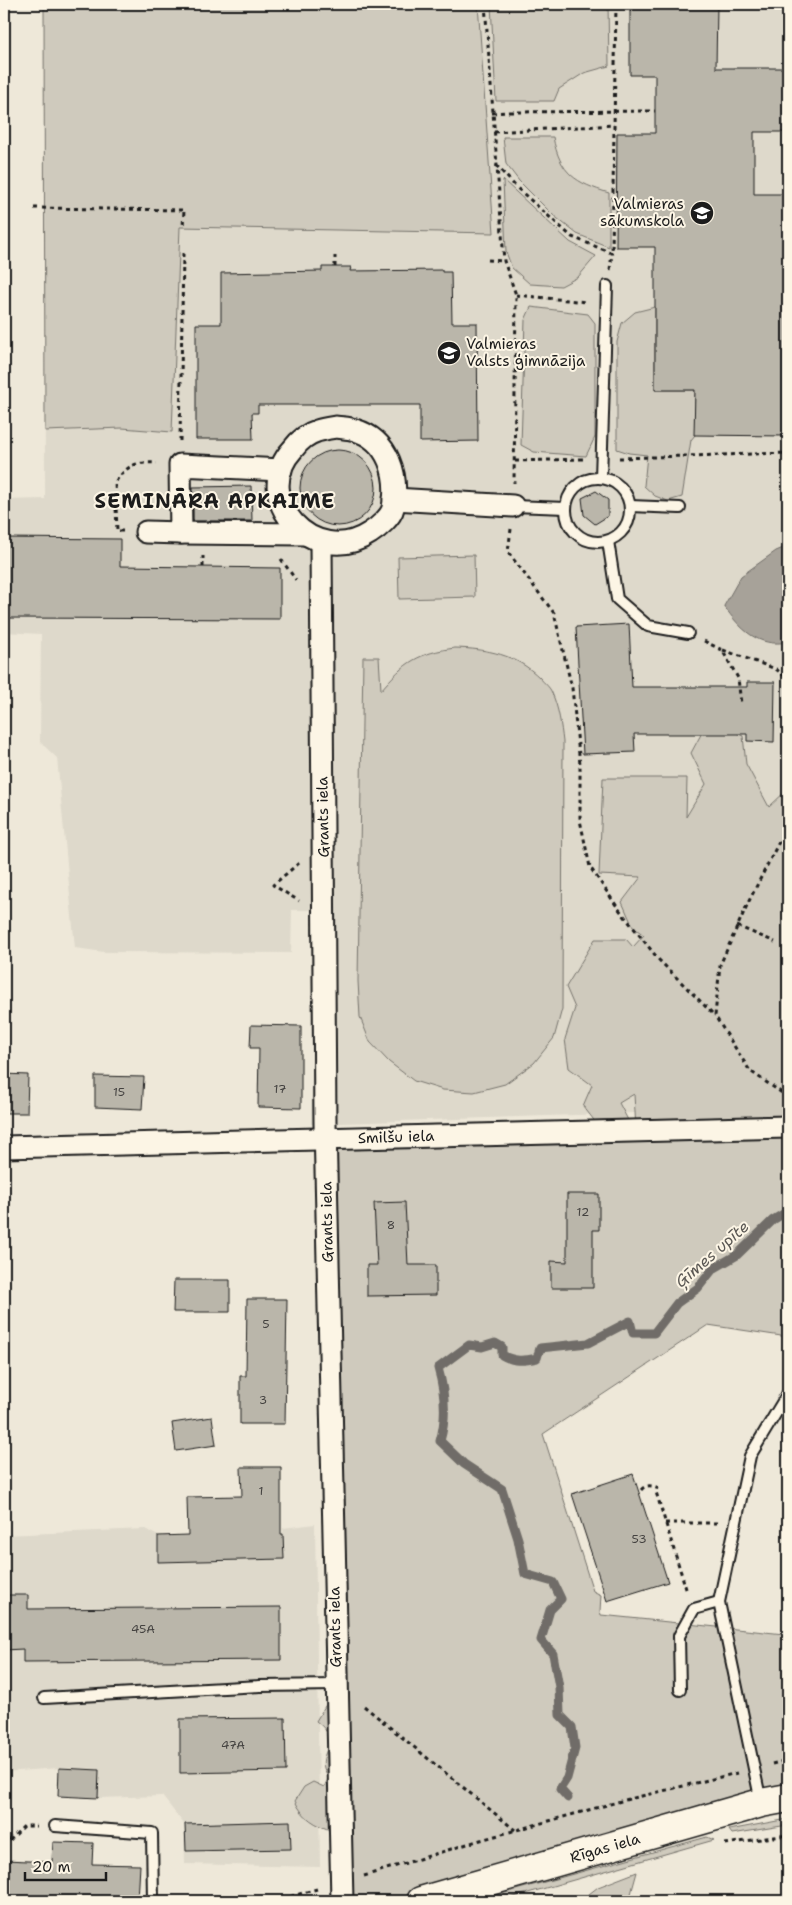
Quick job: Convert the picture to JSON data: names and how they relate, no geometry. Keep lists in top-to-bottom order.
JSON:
{
  "streets": {
    "main road": ["Rīgas iela"],
    "street": ["Grants iela", "Smilšu iela"]
  },
  "crossings": [
    ["Grants iela", "Smilšu iela"]
  ],
  "districts": ["SEMINĀRA APKAIME"],
  "water": ["Ģīmes upīte"],
  "places": {
    "school or university": ["Valmieras sākumskola", "Valmieras Valsts ģimnāzija"]
  },
  "house_numbers": [
    "17",
    "15",
    "12",
    "8",
    "5",
    "3",
    "1",
    "53",
    "45A",
    "47A"
  ],
  "scale_bar": "20 m"
}
